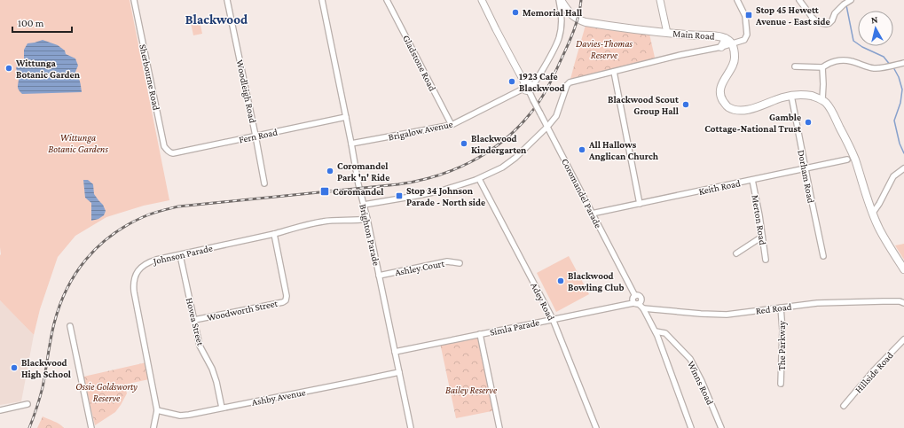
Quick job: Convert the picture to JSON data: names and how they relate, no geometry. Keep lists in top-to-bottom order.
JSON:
{
  "streets": {
    "main road": ["Main Road"],
    "street": [
      "Gladstone Road",
      "Sherbourne Road",
      "Woodleigh Road",
      "Brigalow Avenue",
      "Fern Road",
      "Dorham Road",
      "Keith Road",
      "Coromandel Parade",
      "Merton Road",
      "Brighton Parade",
      "Johnson Parade",
      "Ashley Court",
      "Adey Road",
      "Red Road",
      "Woodworth Street",
      "Hovea Street",
      "Simla Parade",
      "The Parkway",
      "Hillside Road",
      "Winns Road",
      "Ashby Avenue"
    ]
  },
  "crossings": [
    ["Gladstone Road", "Brigalow Avenue"],
    ["Sherbourne Road", "Fern Road"],
    ["Woodleigh Road", "Fern Road"],
    ["Brigalow Avenue", "Coromandel Parade"],
    ["Brigalow Avenue", "Brighton Parade"],
    ["Fern Road", "Brighton Parade"],
    ["Dorham Road", "Keith Road"],
    ["Keith Road", "Coromandel Parade"],
    ["Keith Road", "Merton Road"],
    ["Coromandel Parade", "Simla Parade"],
    ["Brighton Parade", "Johnson Parade"],
    ["Brighton Parade", "Ashley Court"],
    ["Brighton Parade", "Simla Parade"],
    ["Brighton Parade", "Ashby Avenue"],
    ["Johnson Parade", "Woodworth Street"],
    ["Johnson Parade", "Hovea Street"],
    ["Johnson Parade", "Ashby Avenue"],
    ["Adey Road", "Simla Parade"],
    ["Red Road", "The Parkway"],
    ["Woodworth Street", "Hovea Street"],
    ["Hovea Street", "Ashby Avenue"]
  ],
  "districts": ["Blackwood"],
  "parks": [
    "Davies-Thomas Reserve",
    "Wittunga Botanic Gardens",
    "Ossie Goldsworty Reserve",
    "Bailey Reserve"
  ],
  "places": {
    "other": [
      "Memorial Hall",
      "Wittunga Botanic Garden",
      "1923 Cafe Blackwood",
      "Blackwood Scout Group Hall",
      "Gamble Cottage-National Trust",
      "Blackwood Kindergarten",
      "All Hallows Anglican Church",
      "Coromandel Park 'n' Ride",
      "Blackwood Bowling Club",
      "Blackwood High School"
    ],
    "transit": ["Stop 45 Hewett Avenue - East side", "Coromandel", "Stop 34 Johnson Parade - North side"]
  },
  "scale_bar": "100 m",
  "north": "top"
}
